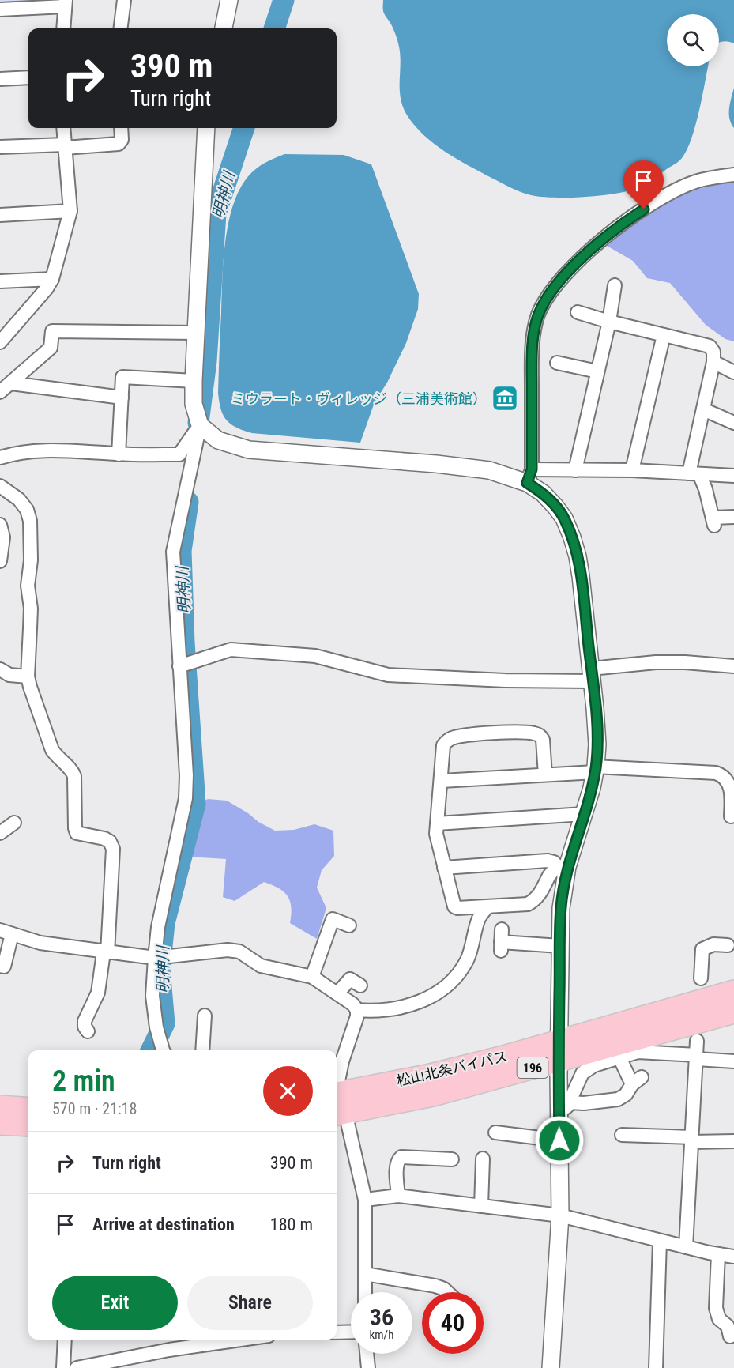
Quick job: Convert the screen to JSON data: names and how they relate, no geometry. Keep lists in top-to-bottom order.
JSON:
{
  "streets": {
    "highway": ["196", "松山北条バイパス"]
  },
  "water": ["明神川"],
  "places": {
    "museum": ["ミウラート・ヴィレッジ（三浦美術館）"]
  },
  "page": {
    "turn": ["390 m", "Turn right"],
    "heading": ["2 min", "570 m · 21:18"],
    "list": [
      {
        "name": "Turn right",
        "value": "390 m"
      },
      {
        "name": "Arrive at destination",
        "value": "180 m"
      }
    ],
    "buttons": ["Exit", "Share"],
    "speed": "36 km/h",
    "limit": "40"
  }
}
